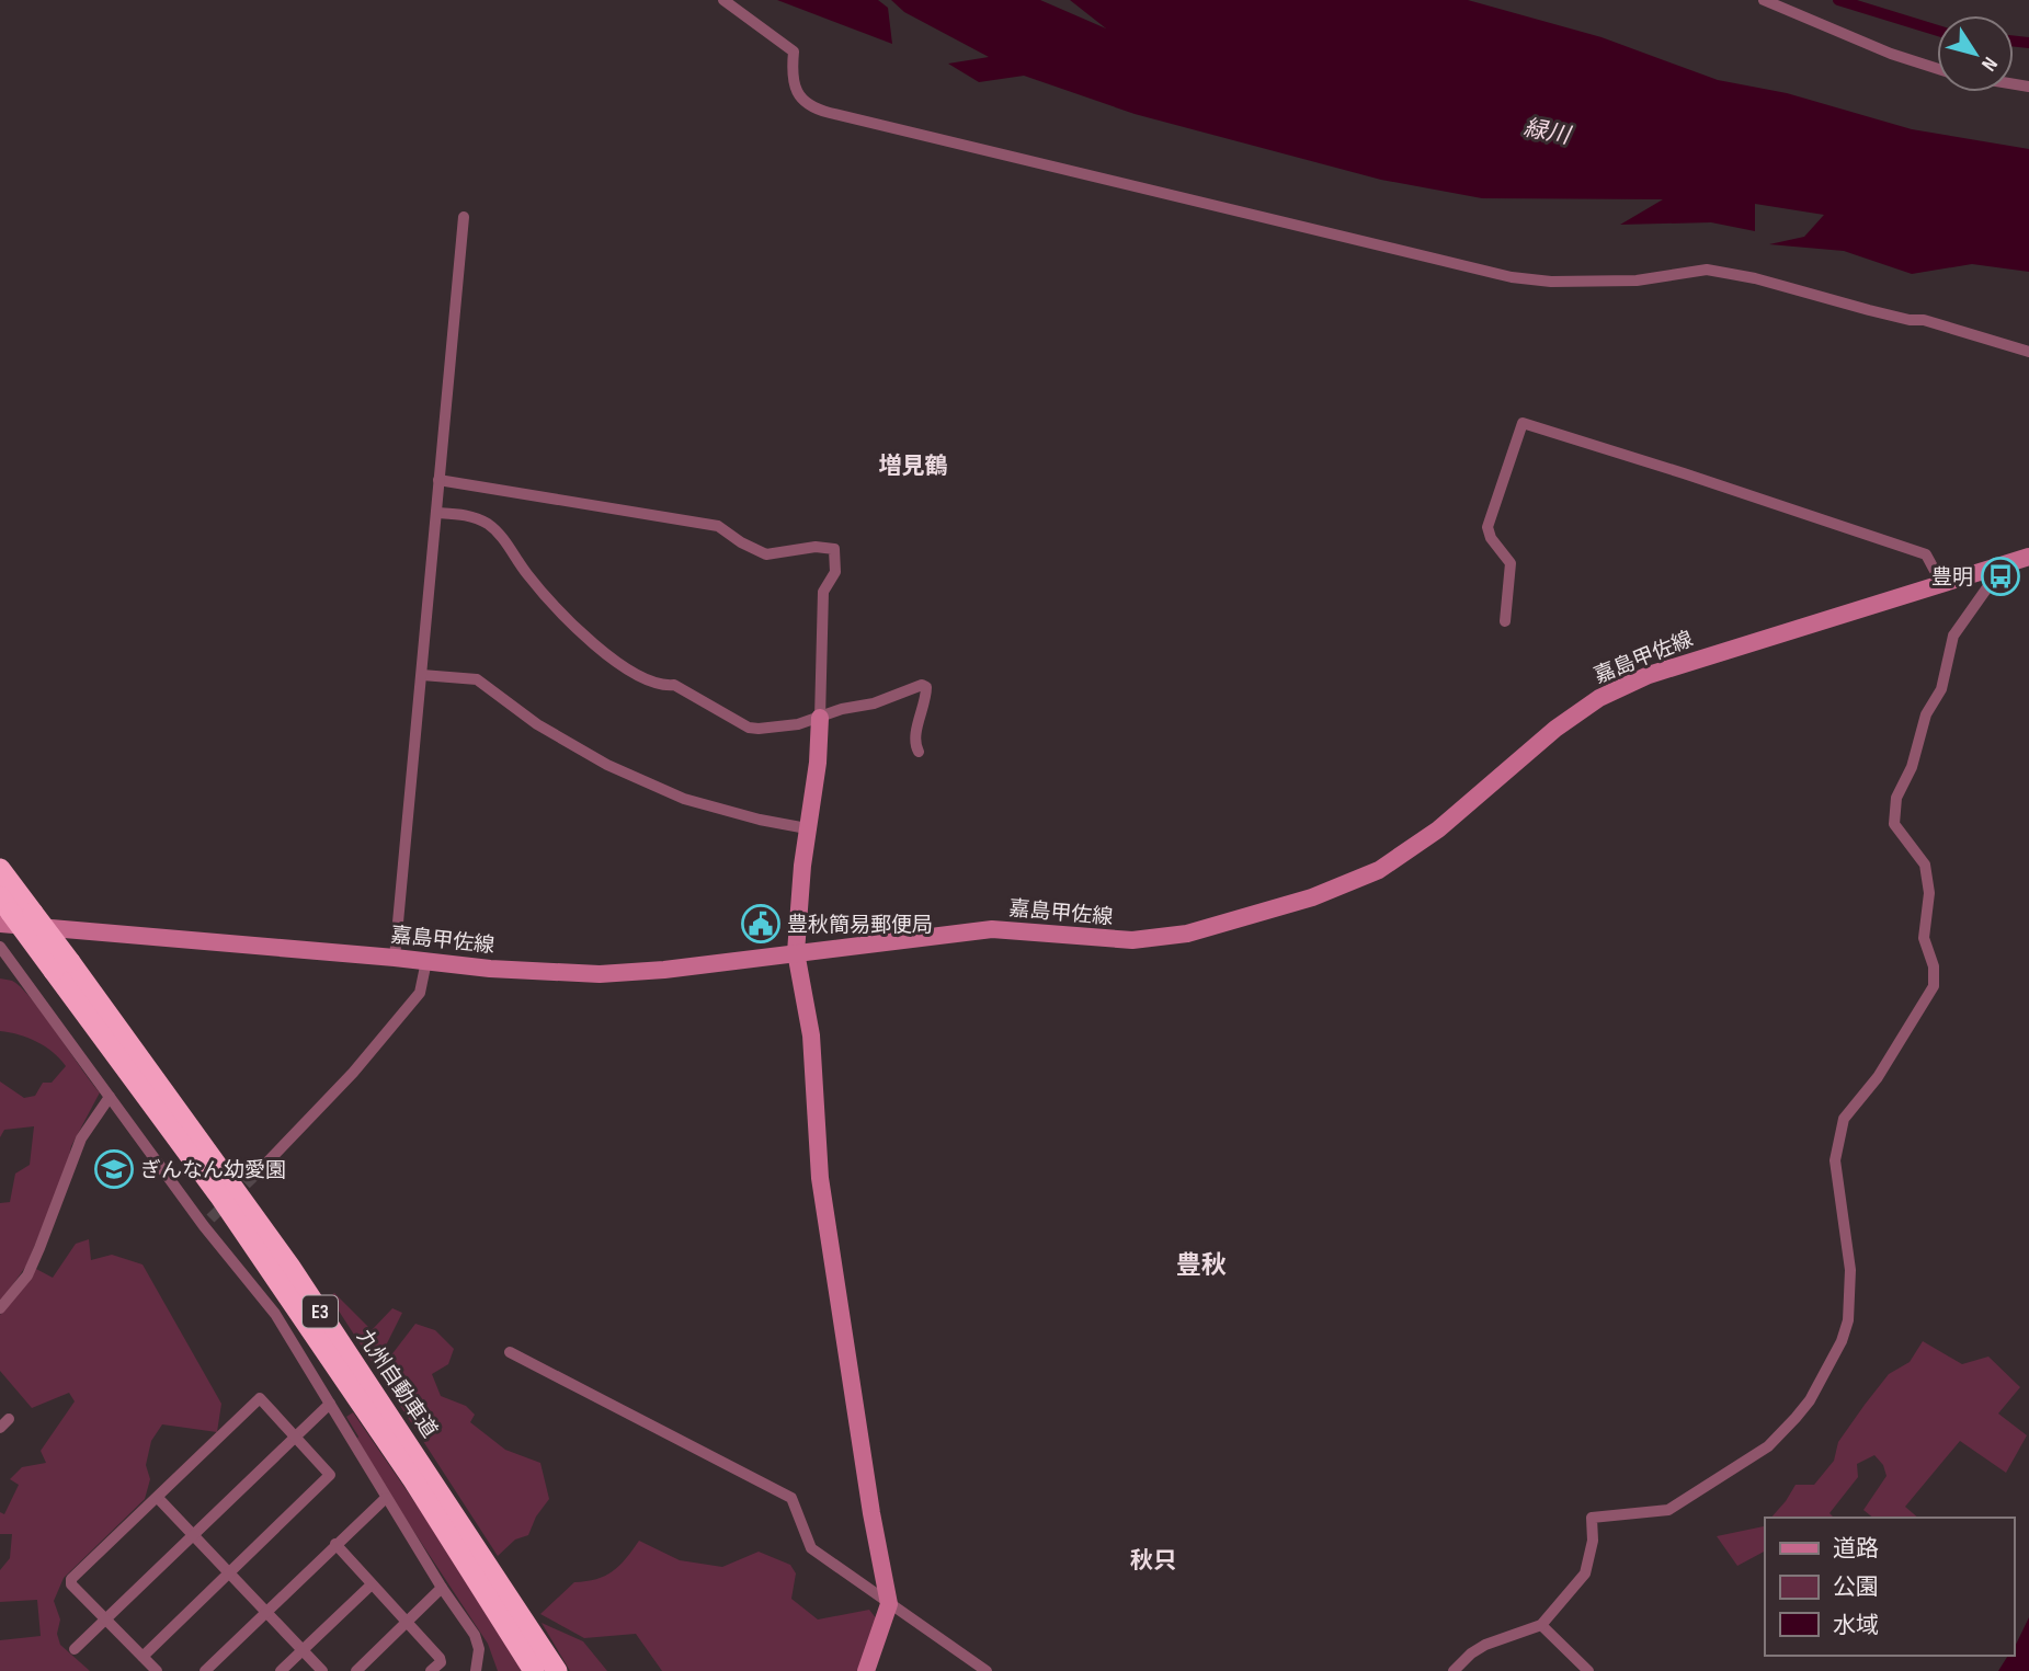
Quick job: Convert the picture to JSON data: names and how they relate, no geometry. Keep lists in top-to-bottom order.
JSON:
{
  "streets": {
    "highway": ["E3", "九州自動車道"],
    "main road": ["嘉島甲佐線"]
  },
  "crossings": [
    ["嘉島甲佐線", "九州自動車道"]
  ],
  "districts": ["増見鶴", "豊秋", "秋只"],
  "water": ["緑川"],
  "places": {
    "bus stop": ["豊明"],
    "public building": ["豊秋簡易郵便局"],
    "school or university": ["ぎんなん幼愛園"]
  },
  "legend": ["道路", "公園", "水域"],
  "north": "bottom right"
}
